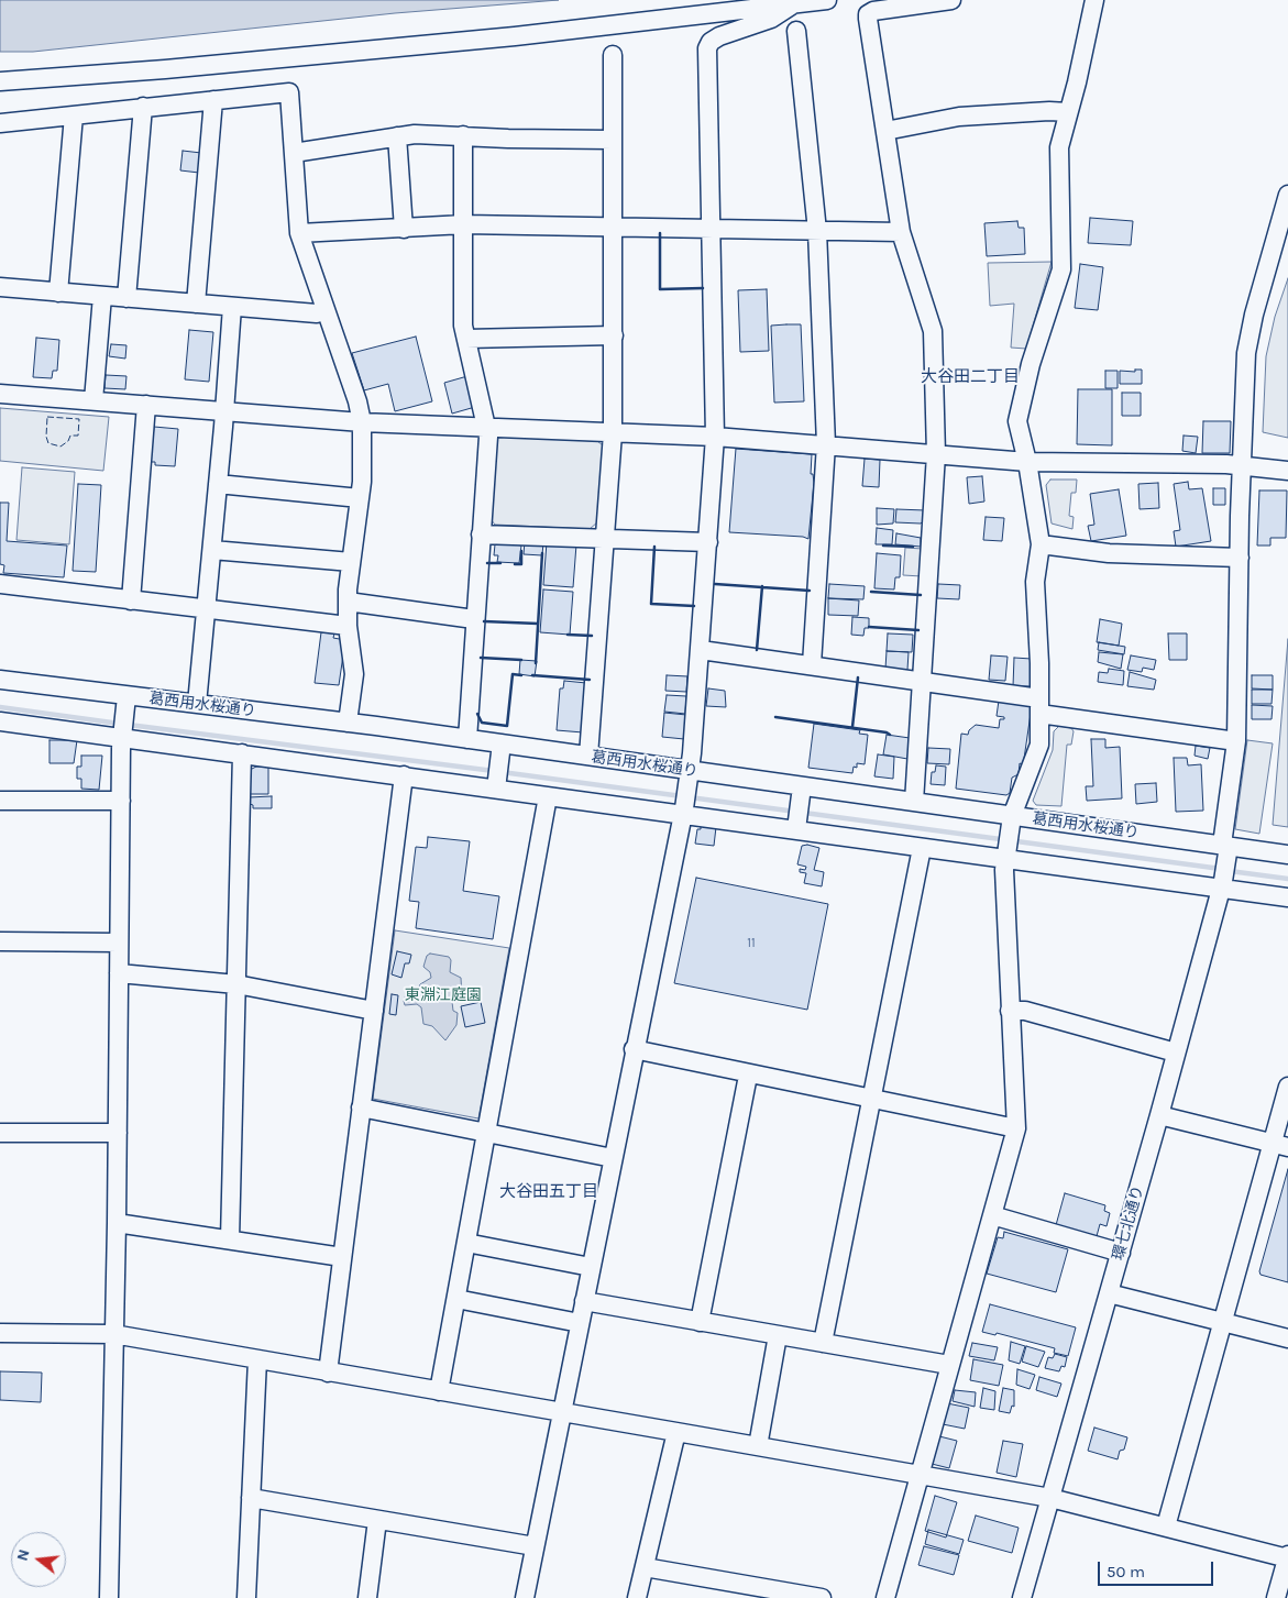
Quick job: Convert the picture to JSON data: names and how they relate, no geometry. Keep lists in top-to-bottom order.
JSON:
{
  "streets": {
    "street": ["葛西用水桜通り", "環七北通り"]
  },
  "crossings": [
    ["葛西用水桜通り", "環七北通り"]
  ],
  "districts": ["大谷田二丁目", "大谷田五丁目"],
  "parks": ["東淵江庭園"],
  "house_numbers": ["11"],
  "scale_bar": "50 m",
  "north": "left"
}
